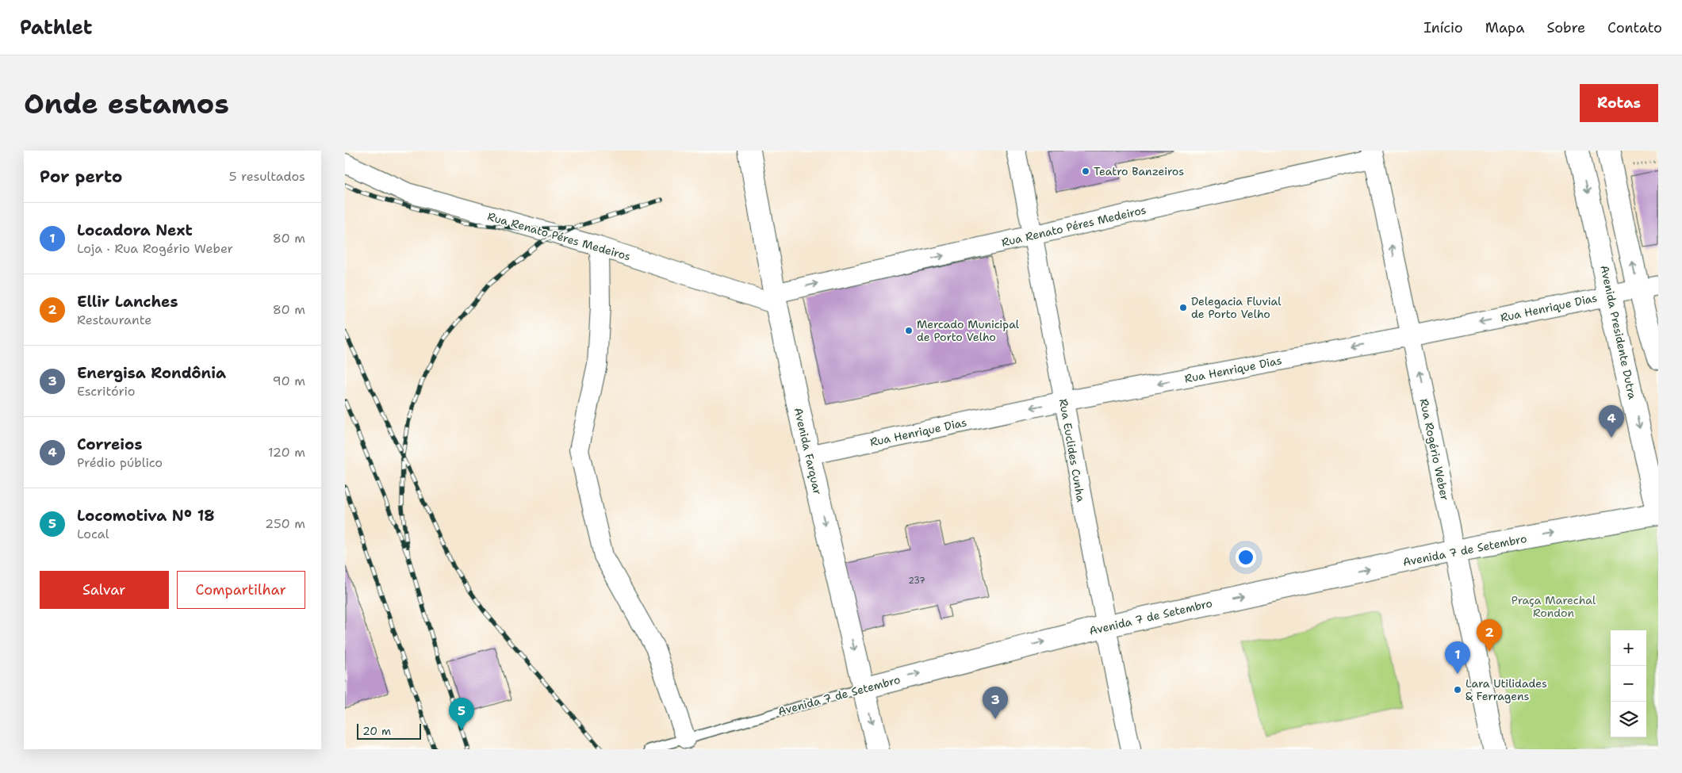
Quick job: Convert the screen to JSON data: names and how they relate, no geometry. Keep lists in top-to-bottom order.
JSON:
{
  "streets": {
    "street": [
      "Rua Renato Péres Medeiros",
      "Rua Henrique Dias",
      "Avenida Presidente Dutra",
      "Rua Rogério Weber",
      "Rua Euclides Cunha",
      "Avenida Farquar",
      "Avenida 7 de Setembro"
    ]
  },
  "crossings": [
    ["Rua Renato Péres Medeiros", "Rua Rogério Weber"],
    ["Rua Renato Péres Medeiros", "Rua Euclides Cunha"],
    ["Rua Renato Péres Medeiros", "Avenida Farquar"],
    ["Rua Henrique Dias", "Avenida Presidente Dutra"],
    ["Rua Henrique Dias", "Rua Rogério Weber"],
    ["Rua Henrique Dias", "Rua Euclides Cunha"],
    ["Rua Henrique Dias", "Avenida Farquar"],
    ["Avenida Presidente Dutra", "Avenida 7 de Setembro"],
    ["Rua Rogério Weber", "Avenida 7 de Setembro"],
    ["Rua Euclides Cunha", "Avenida 7 de Setembro"],
    ["Avenida Farquar", "Avenida 7 de Setembro"]
  ],
  "one_way": ["Rua Henrique Dias", "Rua Rogério Weber", "Avenida 7 de Setembro"],
  "parks": ["Praça Marechal Rondon"],
  "places": [
    "Teatro Banzeiros",
    "Delegacia Fluvial de Porto Velho",
    "Mercado Municipal de Porto Velho",
    "Lara Utilidades & Ferragens"
  ],
  "house_numbers": ["237"],
  "scale_bar": "20 m",
  "page": {
    "header": "Pathlet",
    "nav": [
      "Início",
      "Mapa",
      "Sobre",
      "Contato"
    ],
    "buttons": [
      "Rotas",
      ["Salvar", "Compartilhar"]
    ],
    "title": "Onde estamos",
    "heading": ["Por perto", "5 resultados"],
    "list": [
      {
        "mark": "1",
        "name": "Locadora Next",
        "note": "Loja · Rua Rogério Weber",
        "value": "80 m"
      },
      {
        "mark": "2",
        "name": "Ellir Lanches",
        "note": "Restaurante",
        "value": "80 m"
      },
      {
        "mark": "3",
        "name": "Energisa Rondônia",
        "note": "Escritório",
        "value": "90 m"
      },
      {
        "mark": "4",
        "name": "Correios",
        "note": "Prédio público",
        "value": "120 m"
      },
      {
        "mark": "5",
        "name": "Locomotiva Nº 18",
        "note": "Local",
        "value": "250 m"
      }
    ],
    "pins": [
      "4",
      "2",
      "1",
      "3",
      "5"
    ],
    "map_buttons": ["+", "−"],
    "scale": "20 m"
  }
}
